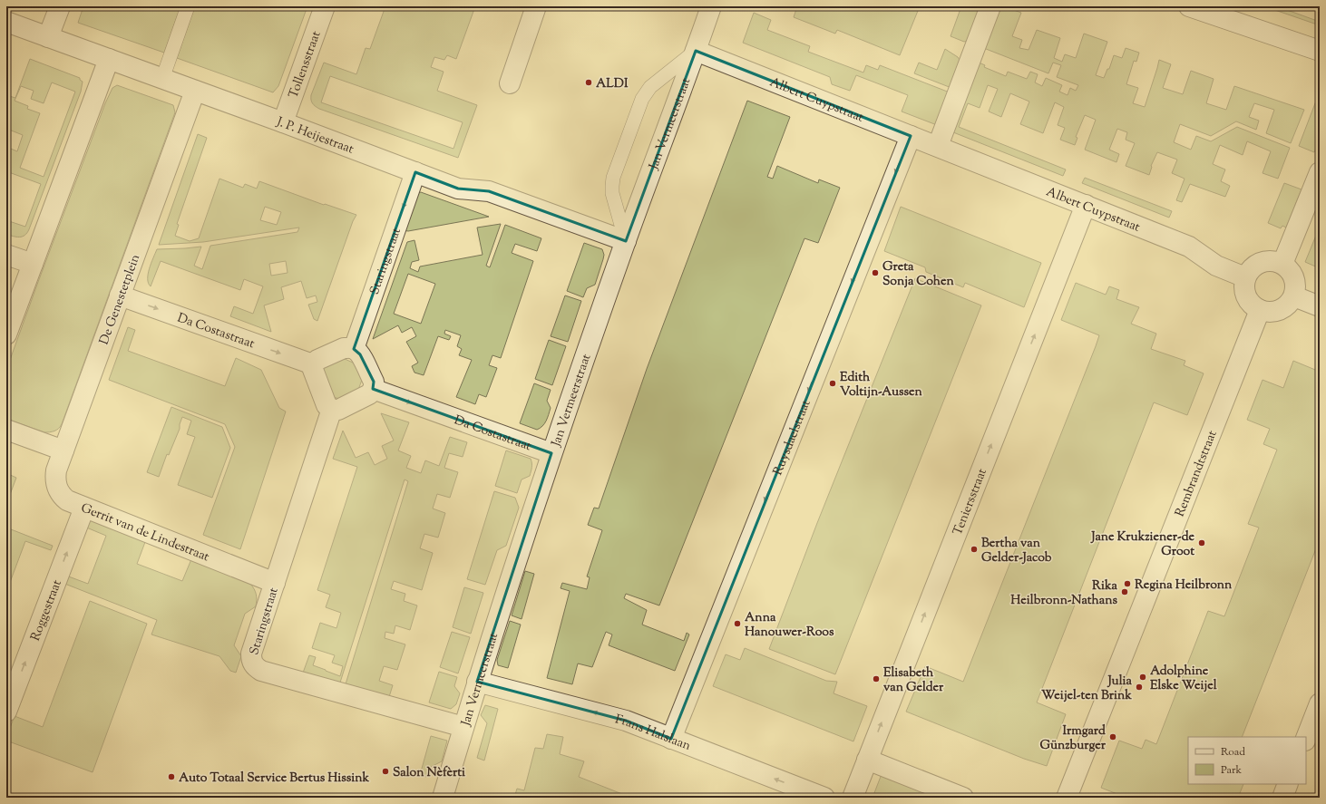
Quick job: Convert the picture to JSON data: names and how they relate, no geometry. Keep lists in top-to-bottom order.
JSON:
{
  "streets": {
    "street": [
      "Tollensstraat",
      "Albert Cuypstraat",
      "Jan Vermeerstraat",
      "J. P. Heijestraat",
      "Staringstraat",
      "De Genestetplein",
      "Da Costastraat",
      "Ruysdaelstraat",
      "Rembrandtstraat",
      "Teniersstraat",
      "Gerrit van de Lindestraat",
      "Roggestraat",
      "Frans Halslaan"
    ]
  },
  "crossings": [
    ["Tollensstraat", "J. P. Heijestraat"],
    ["Albert Cuypstraat", "Jan Vermeerstraat"],
    ["Albert Cuypstraat", "Ruysdaelstraat"],
    ["Albert Cuypstraat", "Rembrandtstraat"],
    ["Albert Cuypstraat", "Teniersstraat"],
    ["Jan Vermeerstraat", "J. P. Heijestraat"],
    ["Jan Vermeerstraat", "Staringstraat"],
    ["Jan Vermeerstraat", "Da Costastraat"],
    ["Jan Vermeerstraat", "Frans Halslaan"],
    ["J. P. Heijestraat", "Staringstraat"],
    ["J. P. Heijestraat", "De Genestetplein"],
    ["Staringstraat", "Da Costastraat"],
    ["Staringstraat", "Gerrit van de Lindestraat"],
    ["De Genestetplein", "Da Costastraat"],
    ["De Genestetplein", "Gerrit van de Lindestraat"],
    ["Ruysdaelstraat", "Frans Halslaan"],
    ["Gerrit van de Lindestraat", "Roggestraat"]
  ],
  "one_way": [
    "Da Costastraat",
    "Ruysdaelstraat",
    "Teniersstraat",
    "Roggestraat",
    "Frans Halslaan"
  ],
  "places": [
    "ALDI",
    "Greta Sonja Cohen",
    "Edith Voltijn-Aussen",
    "Jane Krukziener-de Groot",
    "Bertha van Gelder-Jacob",
    "Regina Heilbronn",
    "Rika Heilbronn-Nathans",
    "Anna Hanouwer-Roos",
    "Adolphine Elske Weijel",
    "Elisabeth van Gelder",
    "Julia Weijel-ten Brink",
    "Irmgard Günzburger",
    "Salon Nèfèrti",
    "Auto Totaal Service Bertus Hissink"
  ],
  "legend": ["Road", "Park"]
}
